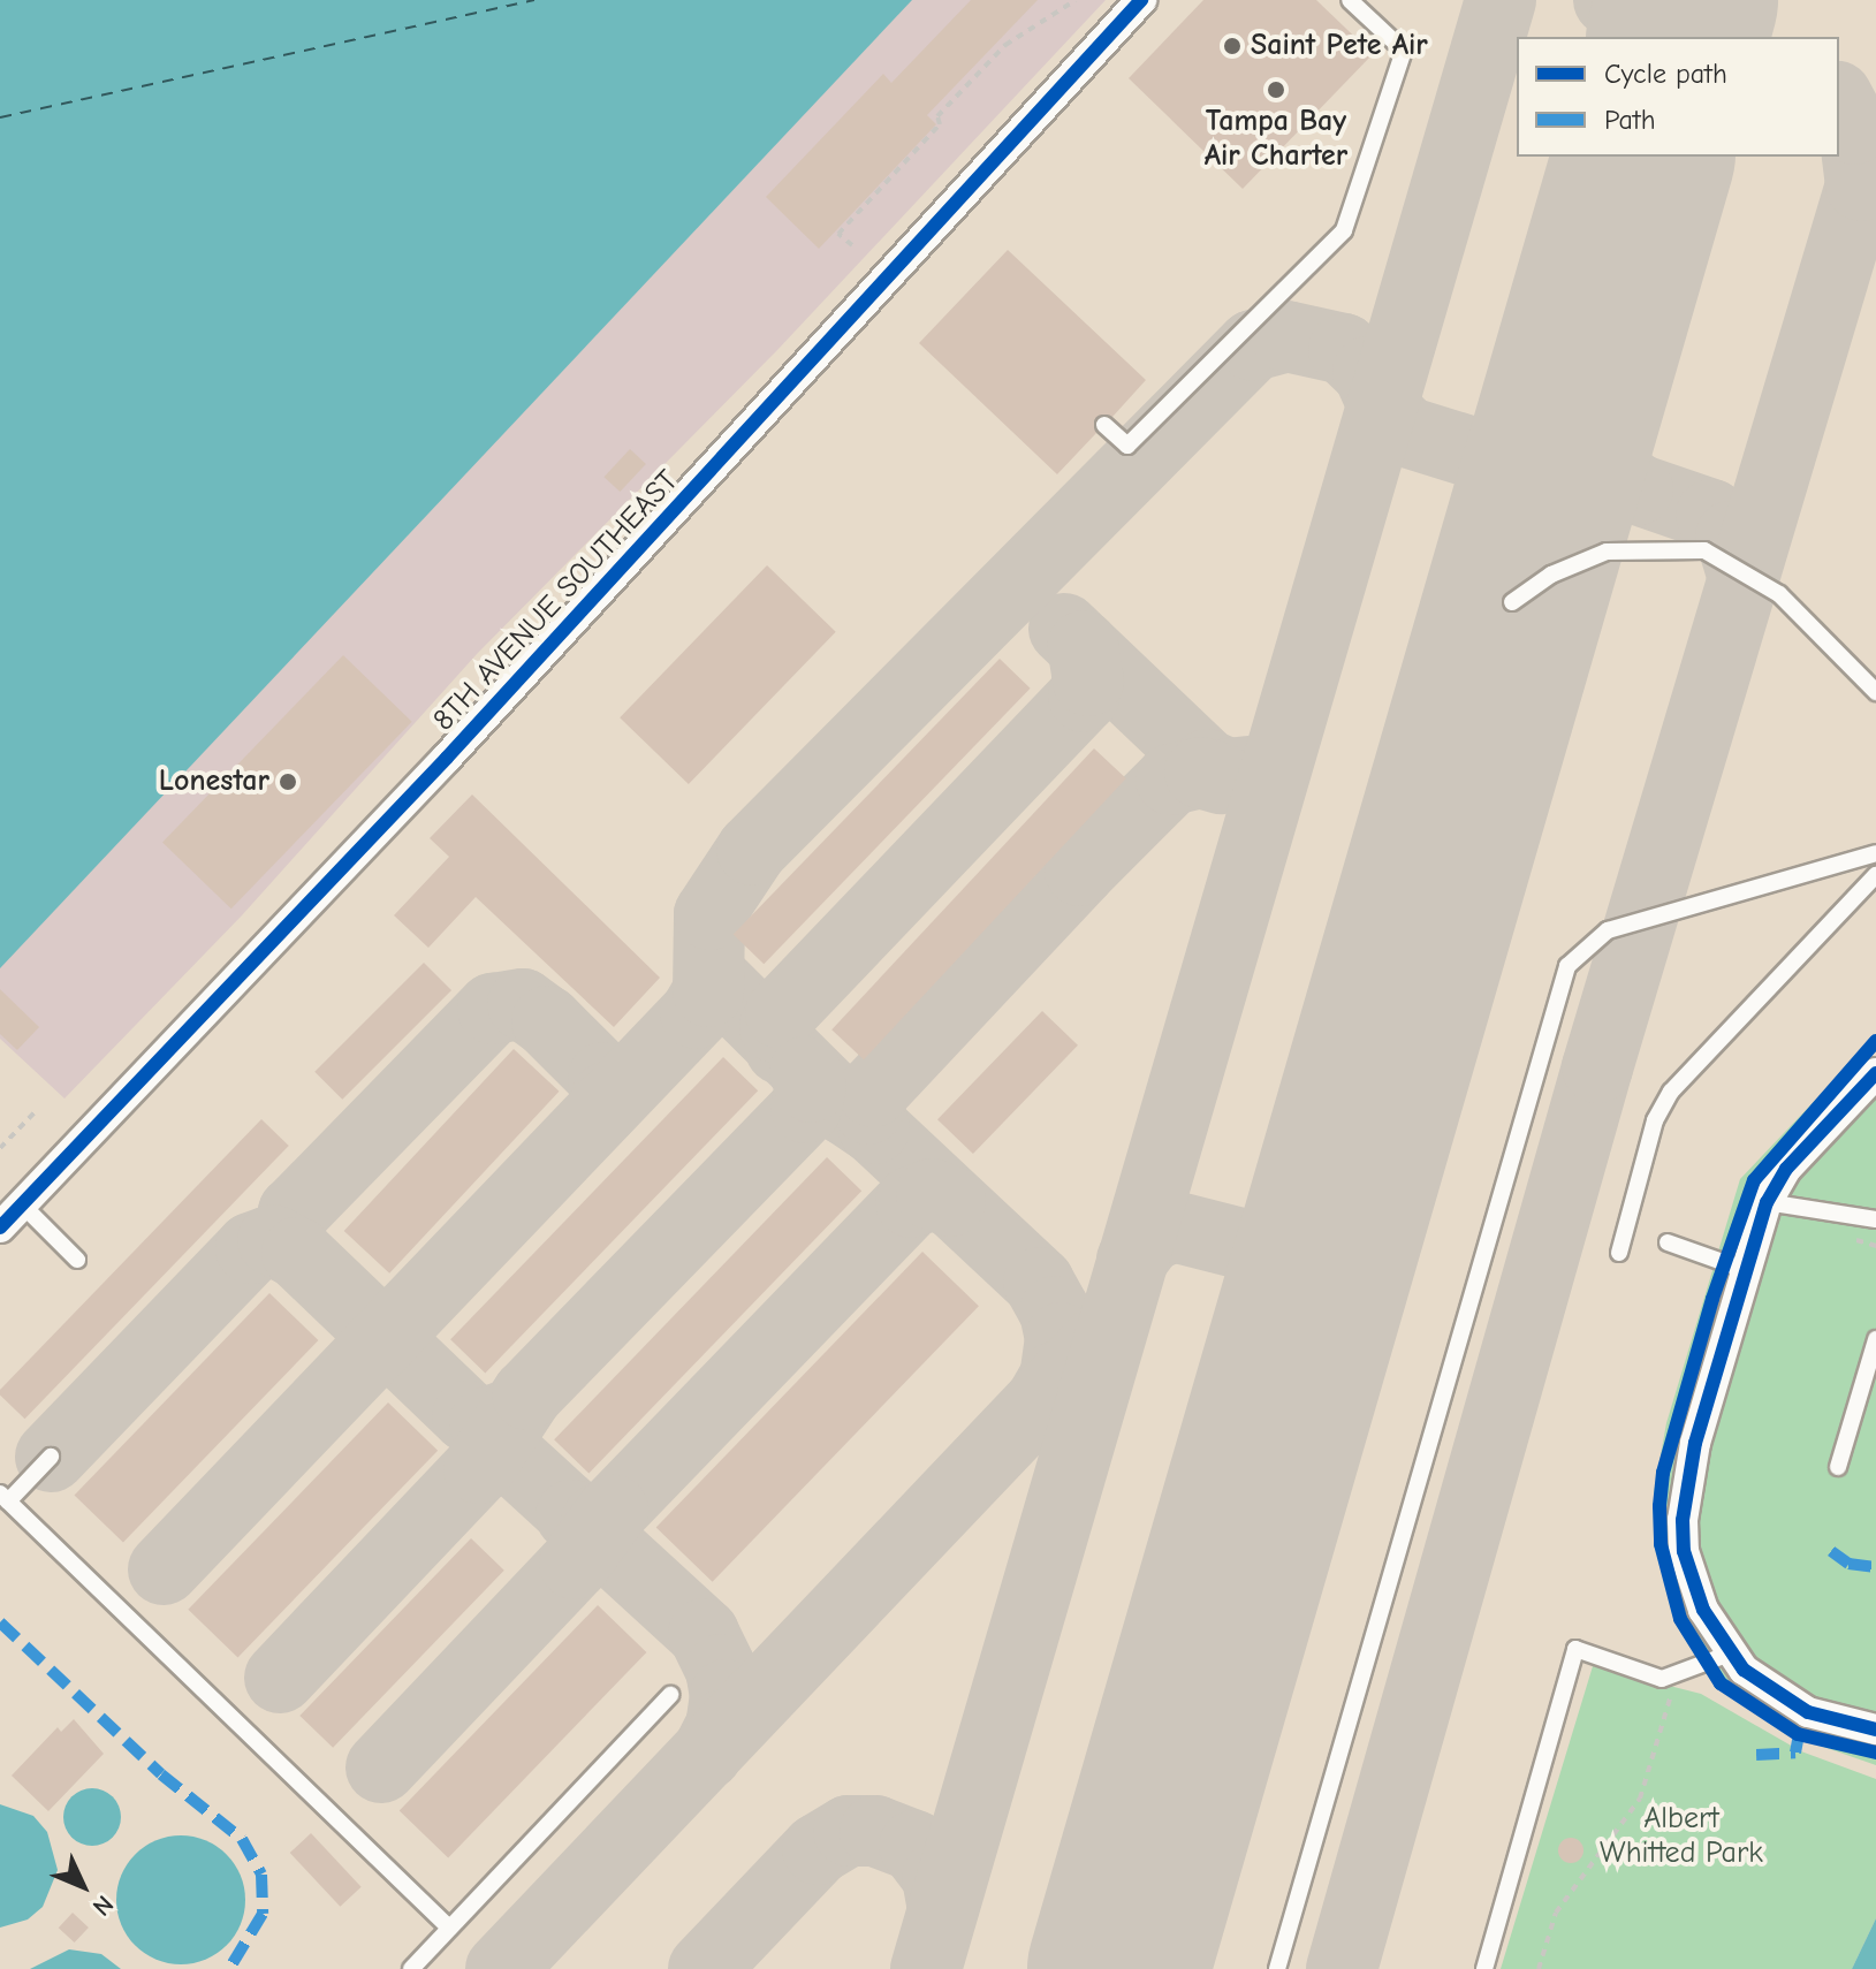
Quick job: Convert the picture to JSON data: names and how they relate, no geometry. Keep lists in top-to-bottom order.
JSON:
{
  "streets": {
    "street": ["8TH AVENUE SOUTHEAST"]
  },
  "parks": ["Albert Whitted Park"],
  "places": ["Saint Pete Air", "Tampa Bay Air Charter", "Lonestar"],
  "legend": ["Cycle path", "Path"],
  "north": "bottom right"
}
